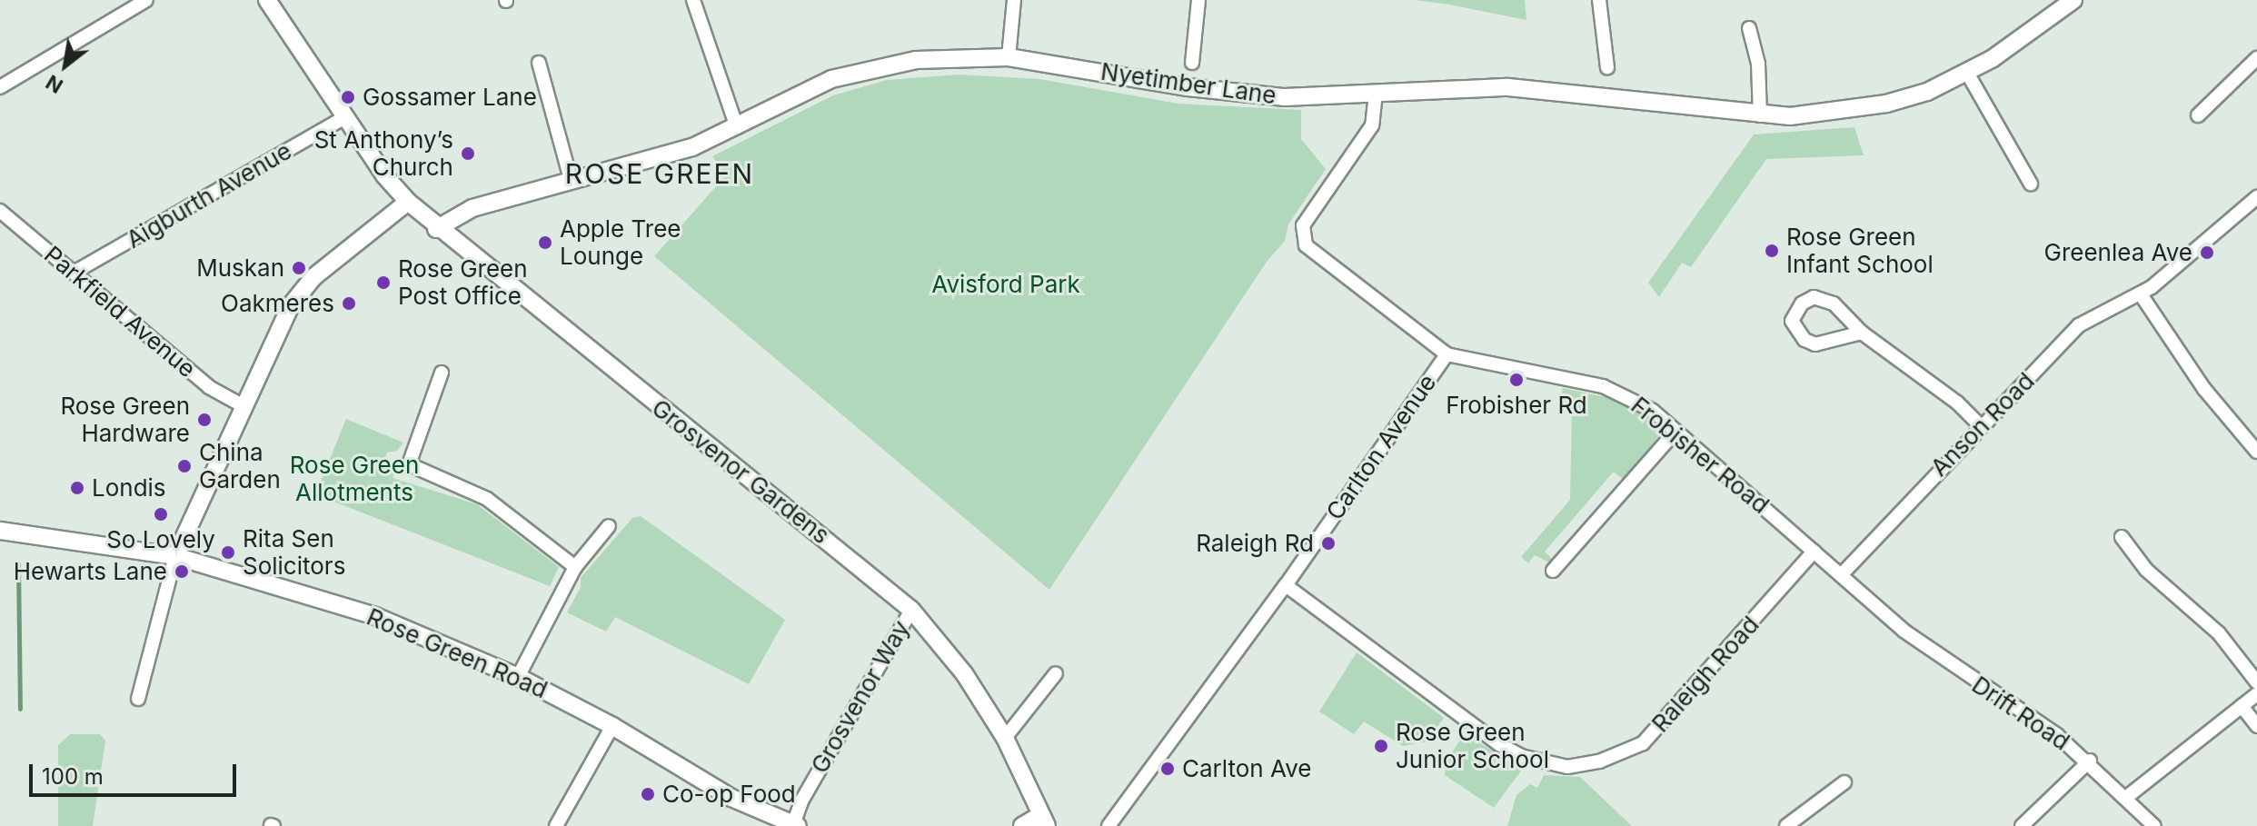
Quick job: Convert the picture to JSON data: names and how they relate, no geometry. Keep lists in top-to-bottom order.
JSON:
{
  "streets": {
    "street": [
      "Nyetimber Lane",
      "Aigburth Avenue",
      "Parkfield Avenue",
      "Anson Road",
      "Carlton Avenue",
      "Frobisher Road",
      "Grosvenor Gardens",
      "Rose Green Road",
      "Raleigh Road",
      "Grosvenor Way",
      "Drift Road"
    ]
  },
  "crossings": [
    ["Nyetimber Lane", "Carlton Avenue"],
    ["Nyetimber Lane", "Grosvenor Gardens"],
    ["Aigburth Avenue", "Parkfield Avenue"],
    ["Aigburth Avenue", "Grosvenor Gardens"],
    ["Anson Road", "Frobisher Road"],
    ["Carlton Avenue", "Frobisher Road"],
    ["Carlton Avenue", "Raleigh Road"],
    ["Frobisher Road", "Raleigh Road"],
    ["Frobisher Road", "Drift Road"],
    ["Grosvenor Gardens", "Grosvenor Way"],
    ["Rose Green Road", "Grosvenor Way"]
  ],
  "districts": ["ROSE GREEN"],
  "parks": ["Avisford Park", "Rose Green Allotments"],
  "places": [
    "Gossamer Lane",
    "St Anthony’s Church",
    "Apple Tree Lounge",
    "Rose Green Infant School",
    "Greenlea Ave",
    "Muskan",
    "Rose Green Post Office",
    "Oakmeres",
    "Frobisher Rd",
    "Rose Green Hardware",
    "China Garden",
    "Londis",
    "So Lovely",
    "Raleigh Rd",
    "Rita Sen Solicitors",
    "Hewarts Lane",
    "Rose Green Junior School",
    "Carlton Ave",
    "Co-op Food"
  ],
  "scale_bar": "100 m",
  "north": "bottom left"
}
